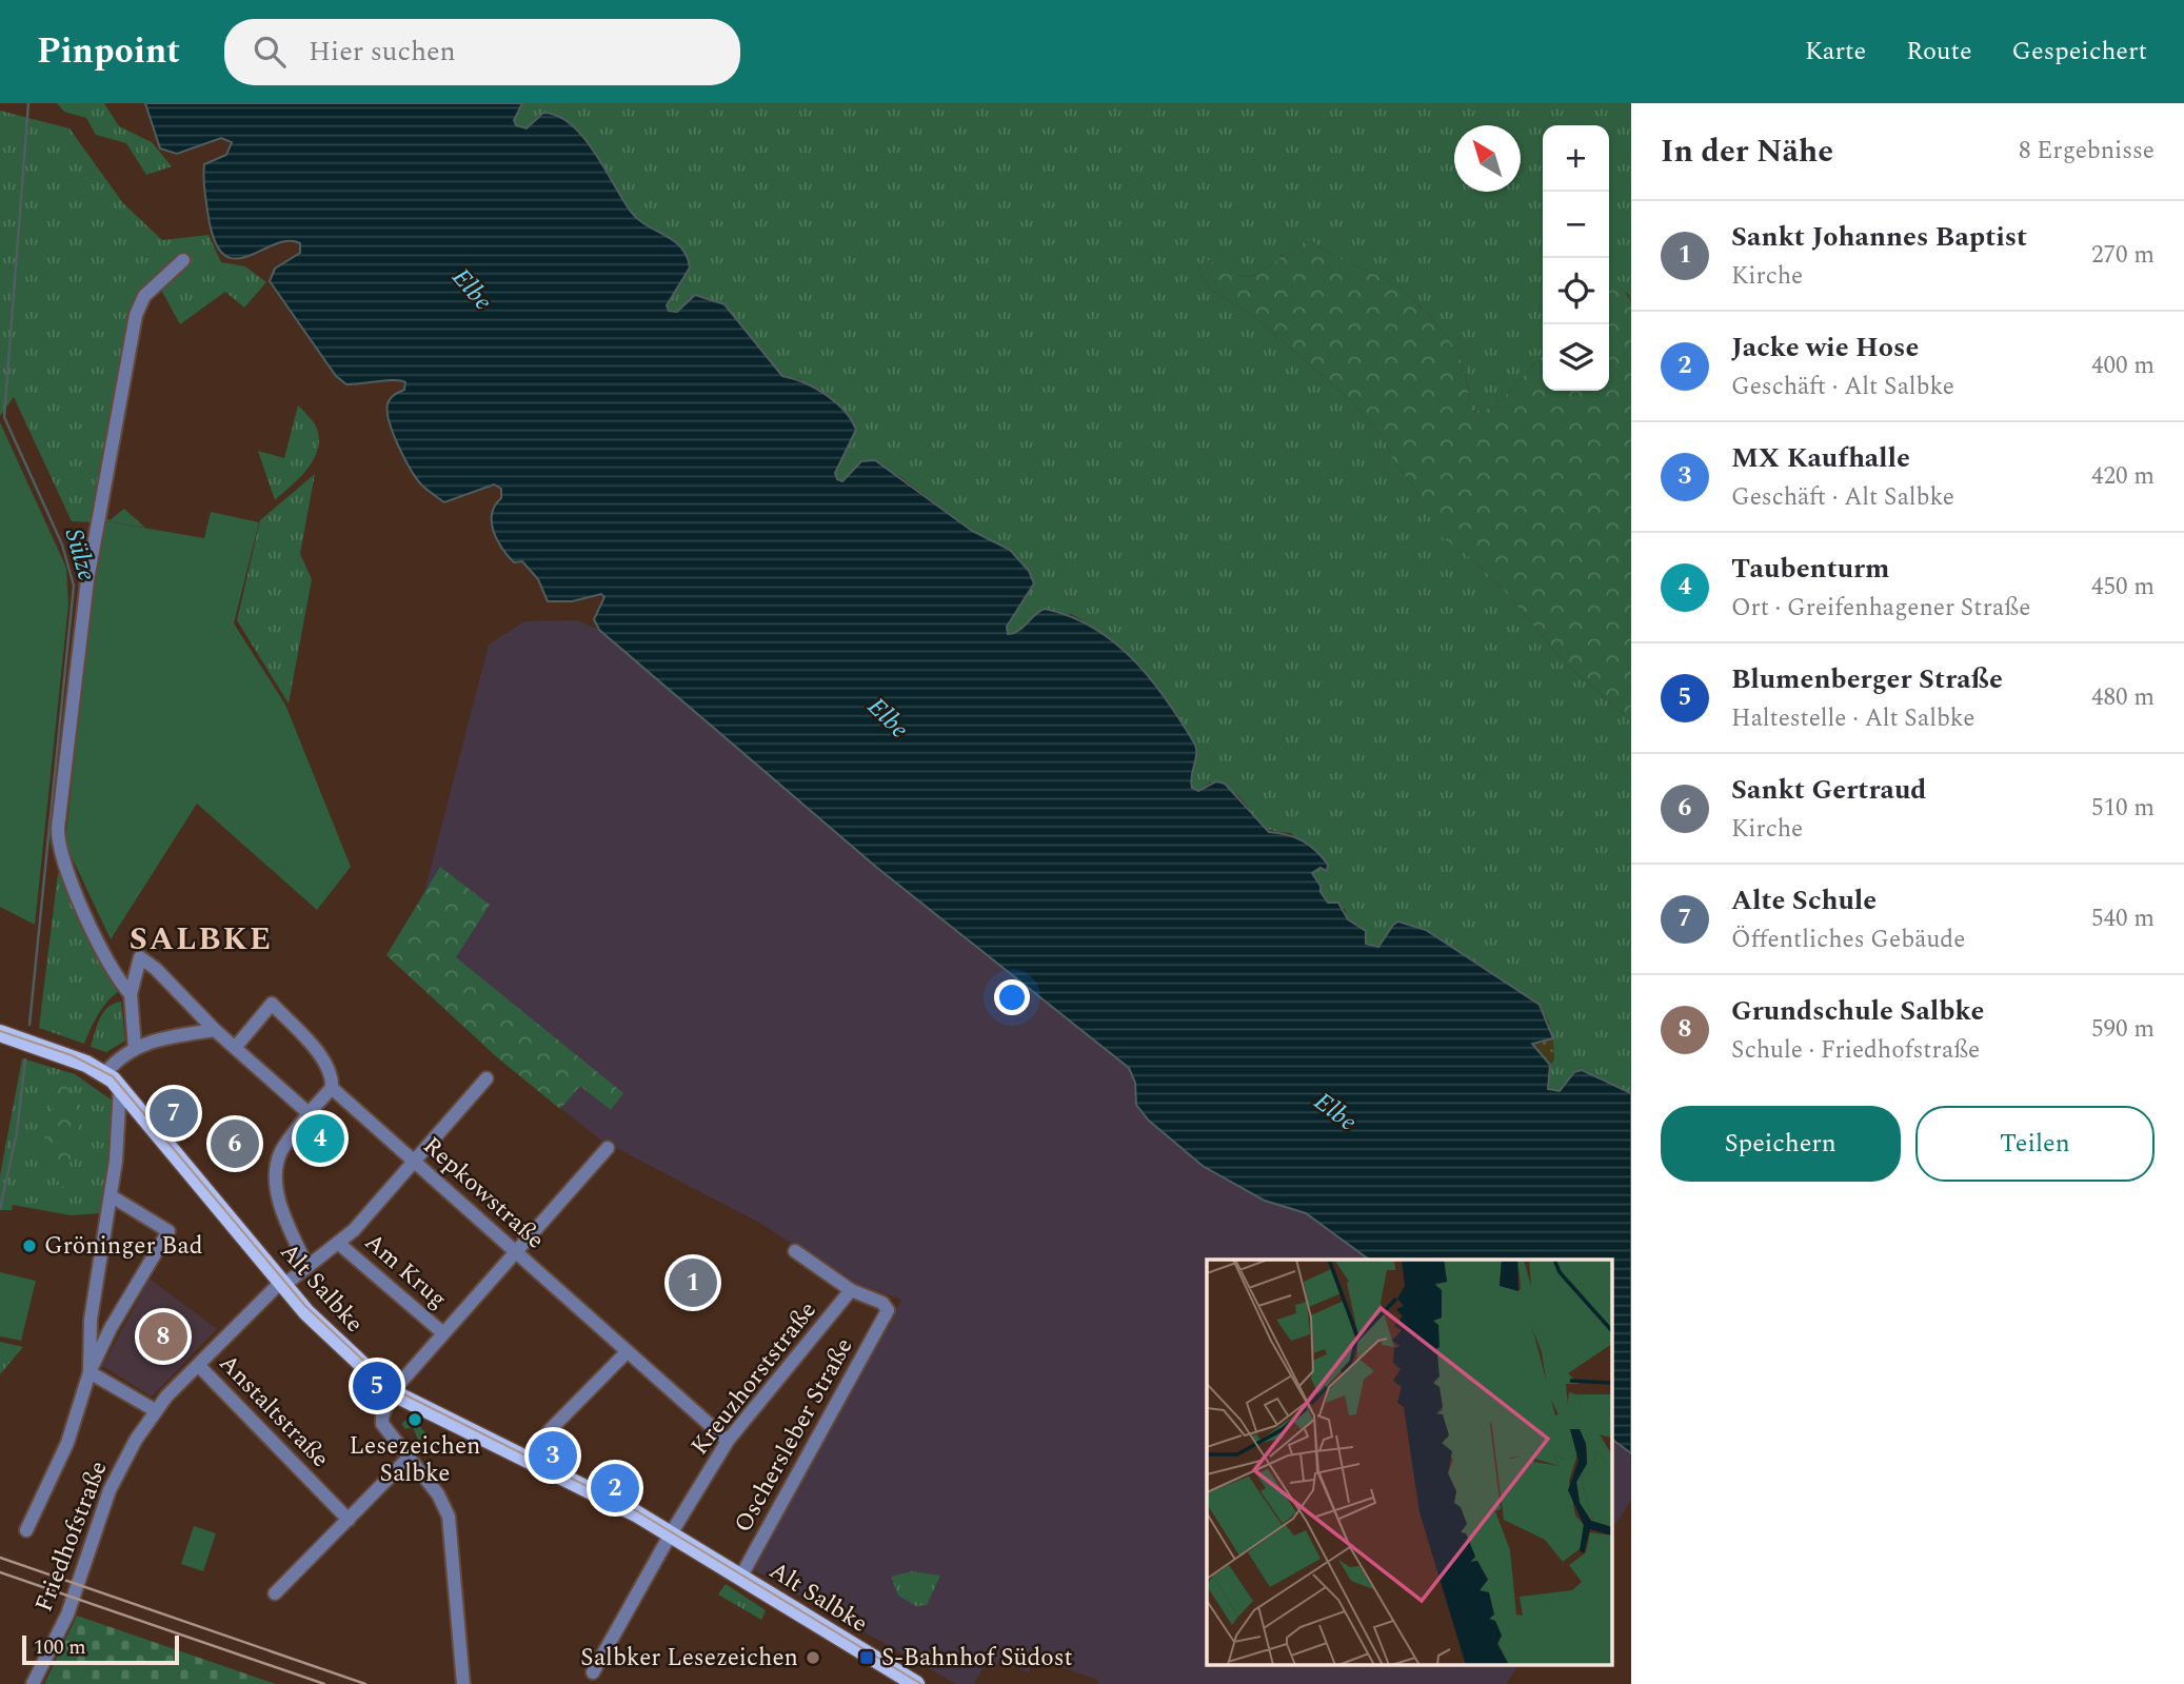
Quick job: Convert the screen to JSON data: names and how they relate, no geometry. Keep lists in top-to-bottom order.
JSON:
{
  "streets": {
    "main road": ["Alt Salbke"],
    "street": [
      "Repkowstraße",
      "Am Krug",
      "Kreuzhorststraße",
      "Anstaltstraße",
      "Oschersleber Straße",
      "Friedhofstraße"
    ]
  },
  "crossings": [
    ["Repkowstraße", "Kreuzhorststraße"],
    ["Repkowstraße", "Friedhofstraße"],
    ["Am Krug", "Friedhofstraße"],
    ["Alt Salbke", "Kreuzhorststraße"],
    ["Alt Salbke", "Oschersleber Straße"],
    ["Alt Salbke", "Friedhofstraße"],
    ["Kreuzhorststraße", "Oschersleber Straße"],
    ["Anstaltstraße", "Friedhofstraße"]
  ],
  "districts": ["SALBKE"],
  "water": ["Elbe", "Sülze"],
  "places": {
    "other": ["Gröninger Bad", "Lesezeichen Salbke", "Salbker Lesezeichen"],
    "transit": ["S-Bahnhof Südost"]
  },
  "scale_bar": "100 m",
  "north": "top left",
  "page": {
    "header": "Pinpoint",
    "search": "Hier suchen",
    "nav": ["Karte", "Route", "Gespeichert"],
    "heading": ["In der Nähe", "8 Ergebnisse"],
    "map_buttons": ["+", "−"],
    "list": [
      {
        "mark": "1",
        "name": "Sankt Johannes Baptist",
        "note": "Kirche",
        "value": "270 m"
      },
      {
        "mark": "2",
        "name": "Jacke wie Hose",
        "note": "Geschäft · Alt Salbke",
        "value": "400 m"
      },
      {
        "mark": "3",
        "name": "MX Kaufhalle",
        "note": "Geschäft · Alt Salbke",
        "value": "420 m"
      },
      {
        "mark": "4",
        "name": "Taubenturm",
        "note": "Ort · Greifenhagener Straße",
        "value": "450 m"
      },
      {
        "mark": "5",
        "name": "Blumenberger Straße",
        "note": "Haltestelle · Alt Salbke",
        "value": "480 m"
      },
      {
        "mark": "6",
        "name": "Sankt Gertraud",
        "note": "Kirche",
        "value": "510 m"
      },
      {
        "mark": "7",
        "name": "Alte Schule",
        "note": "Öffentliches Gebäude",
        "value": "540 m"
      },
      {
        "mark": "8",
        "name": "Grundschule Salbke",
        "note": "Schule · Friedhofstraße",
        "value": "590 m"
      }
    ],
    "buttons": ["Speichern", "Teilen"],
    "pins": [
      "7",
      "4",
      "6",
      "1",
      "8",
      "5",
      "3",
      "2"
    ],
    "scale": "100 m"
  }
}
